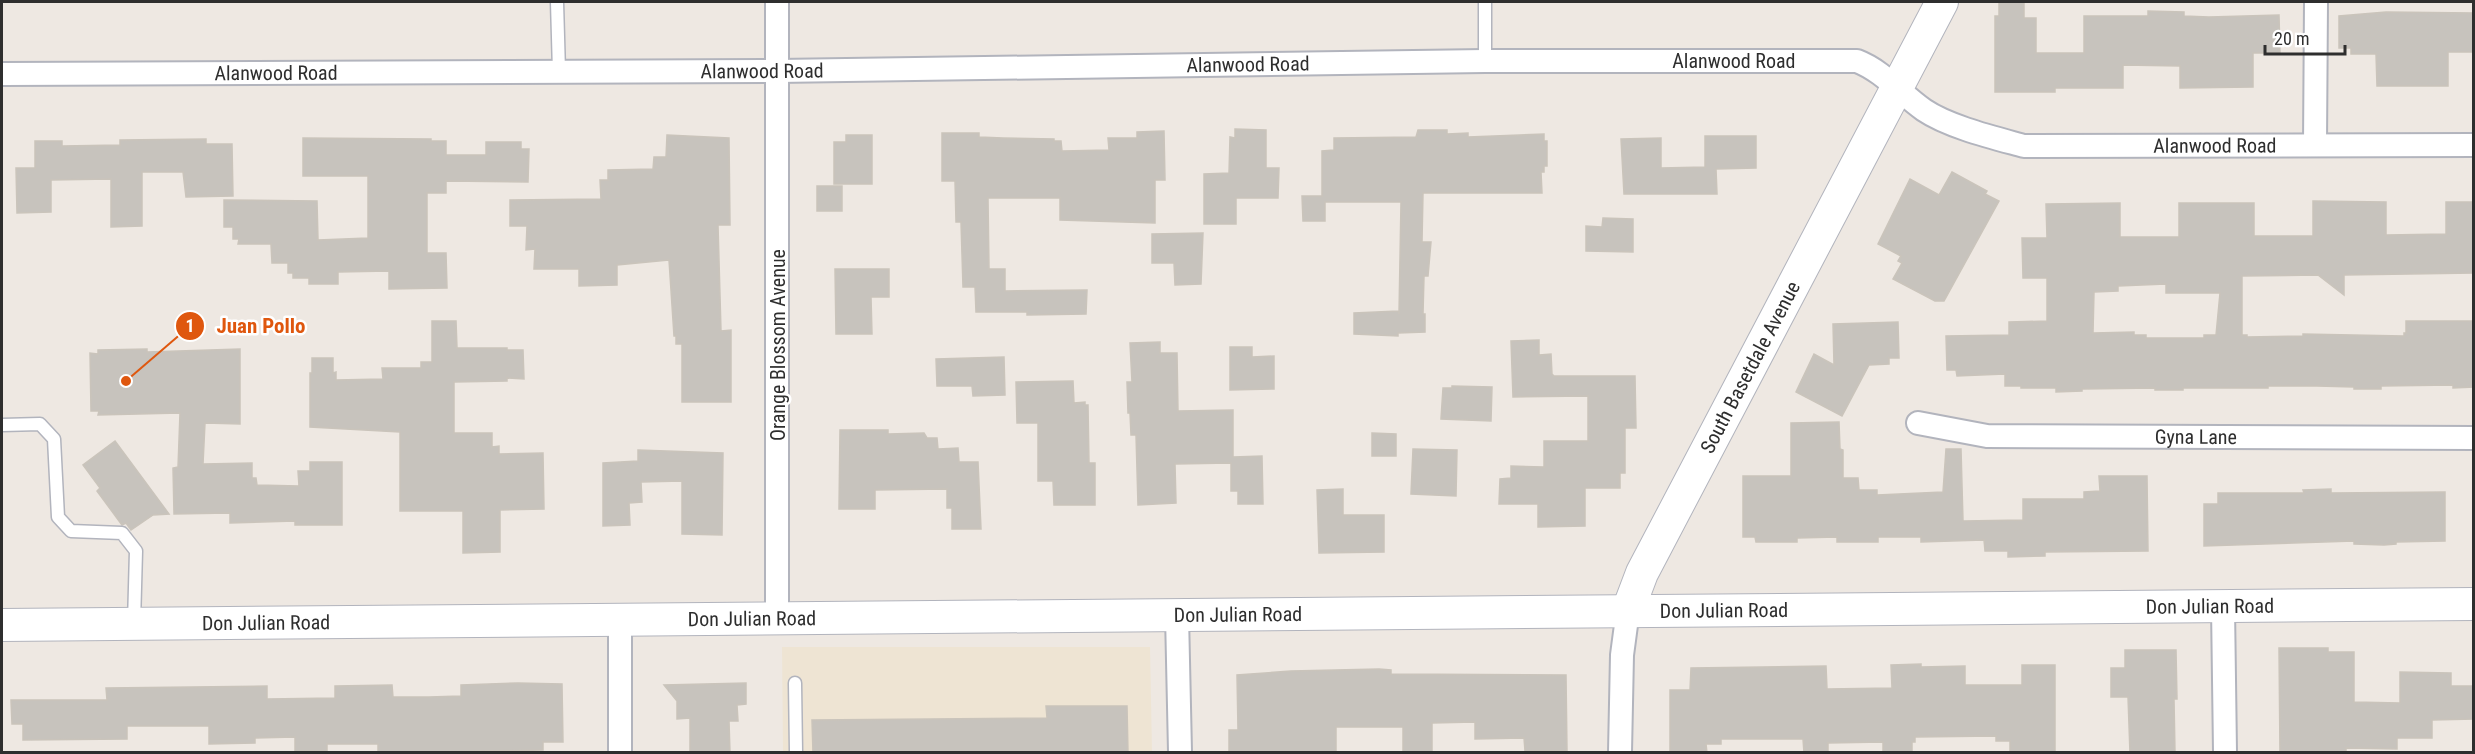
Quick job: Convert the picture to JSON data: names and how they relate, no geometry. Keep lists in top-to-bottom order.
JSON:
{
  "streets": {
    "street": [
      "Alanwood Road",
      "Orange Blossom Avenue",
      "South Basetdale Avenue",
      "Gyna Lane",
      "Don Julian Road"
    ]
  },
  "crossings": [
    ["Alanwood Road", "Orange Blossom Avenue"],
    ["Alanwood Road", "South Basetdale Avenue"],
    ["Orange Blossom Avenue", "Don Julian Road"],
    ["South Basetdale Avenue", "Don Julian Road"]
  ],
  "places": ["Juan Pollo"],
  "scale_bar": "20 m"
}
